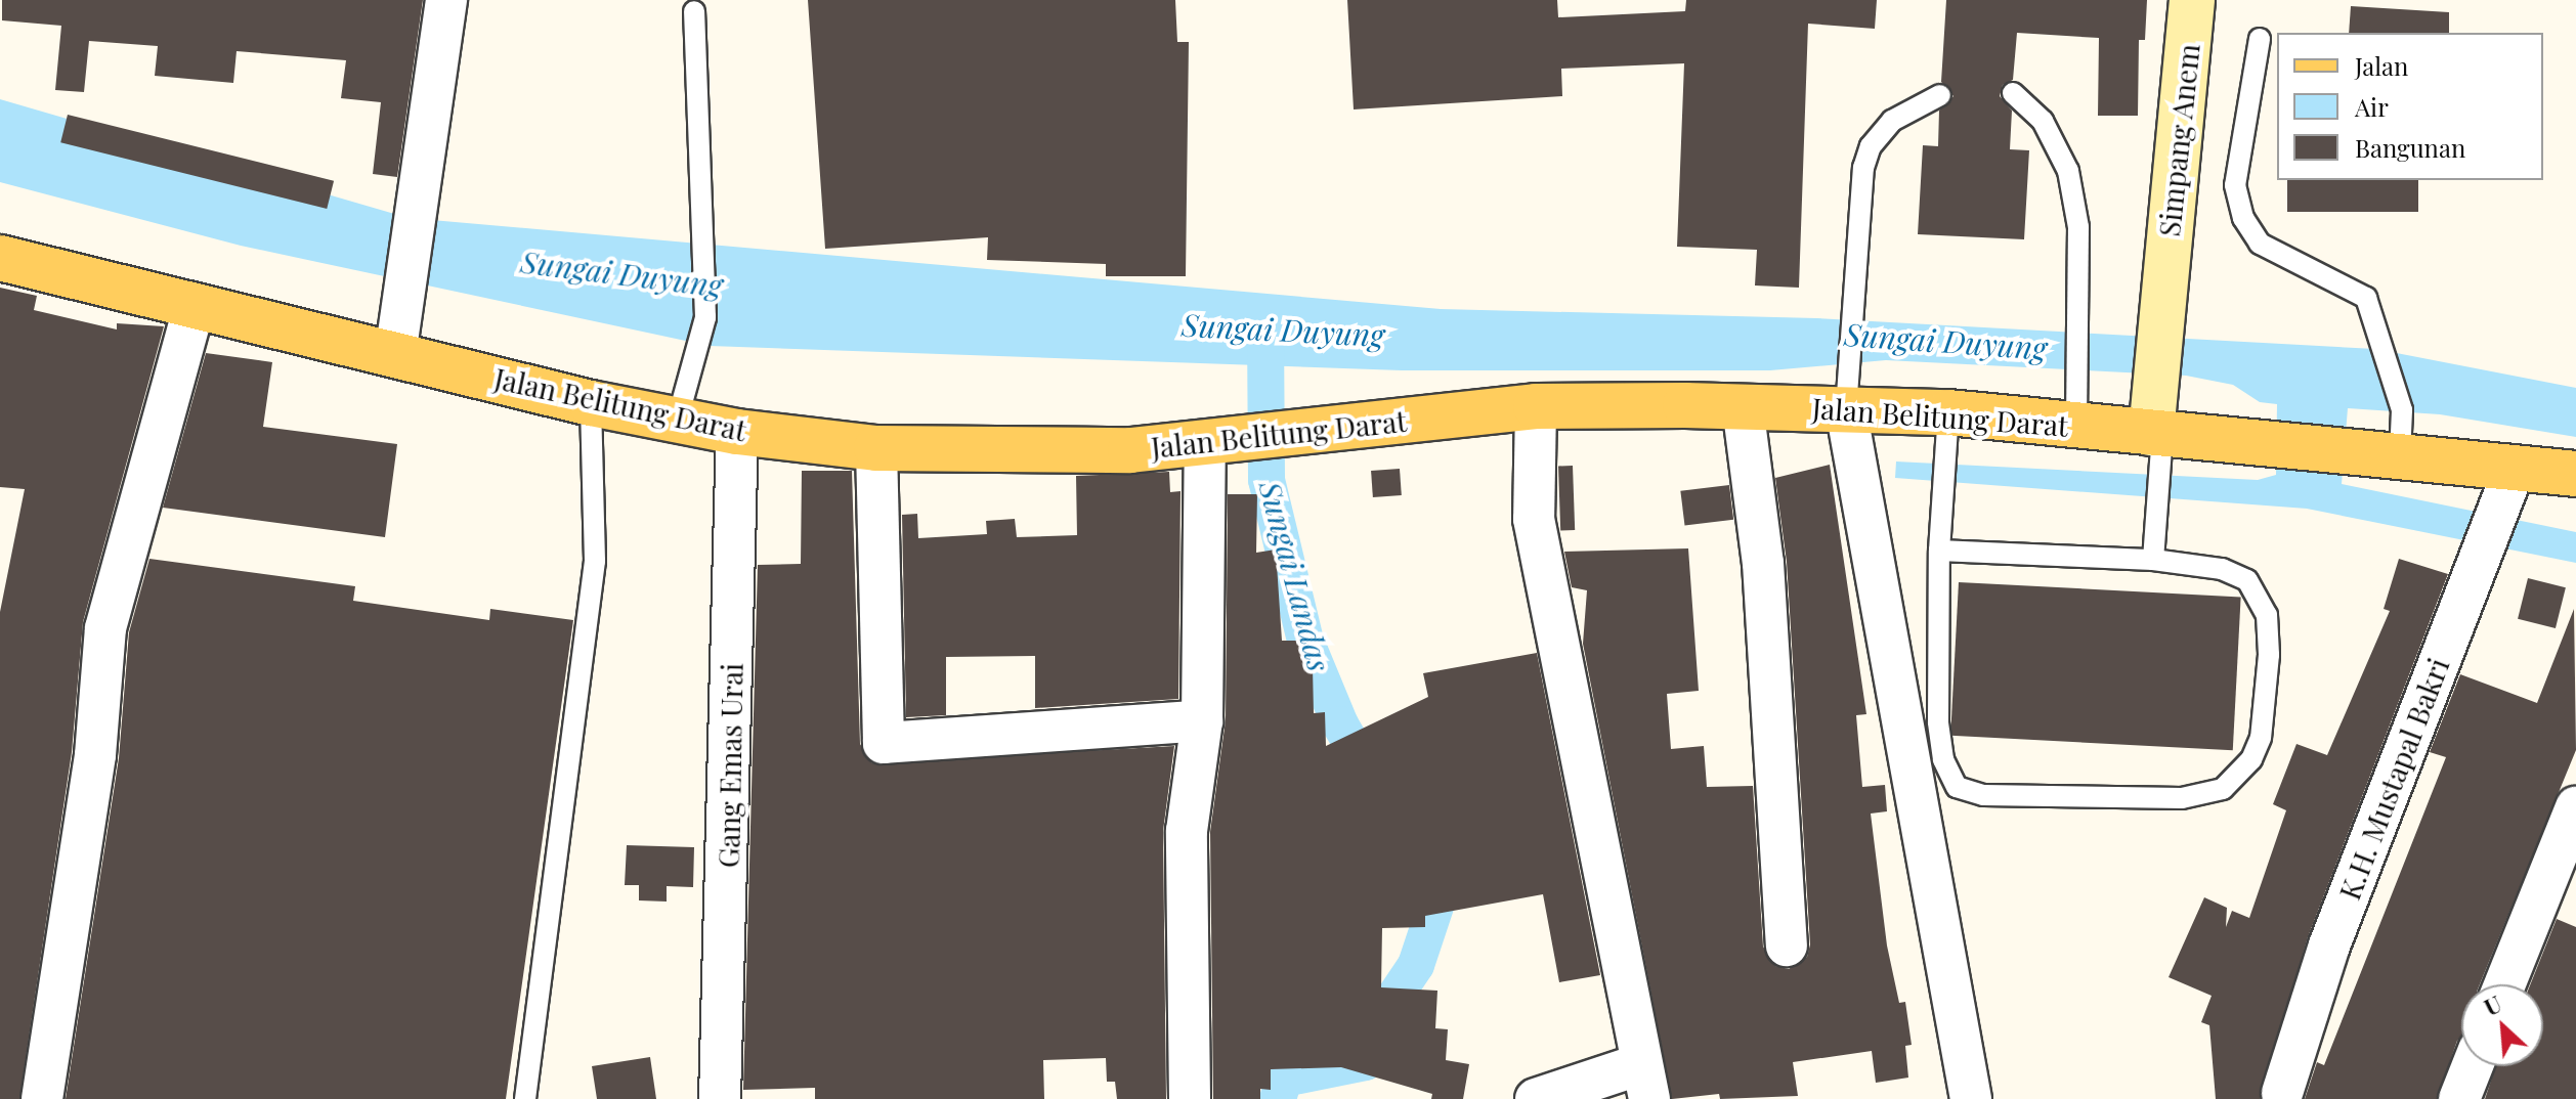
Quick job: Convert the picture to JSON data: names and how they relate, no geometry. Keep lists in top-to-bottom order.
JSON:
{
  "streets": {
    "main road": ["Jalan Belitung Darat"],
    "street": ["Simpang Anem", "Gang Emas Urai", "K.H. Mustapal Bakri"]
  },
  "crossings": [
    ["Simpang Anem", "Jalan Belitung Darat"],
    ["Jalan Belitung Darat", "Gang Emas Urai"],
    ["Jalan Belitung Darat", "K.H. Mustapal Bakri"]
  ],
  "water": ["Sungai Duyung", "Sungai Landas"],
  "legend": ["Jalan", "Air", "Bangunan"],
  "north": "top left"
}
